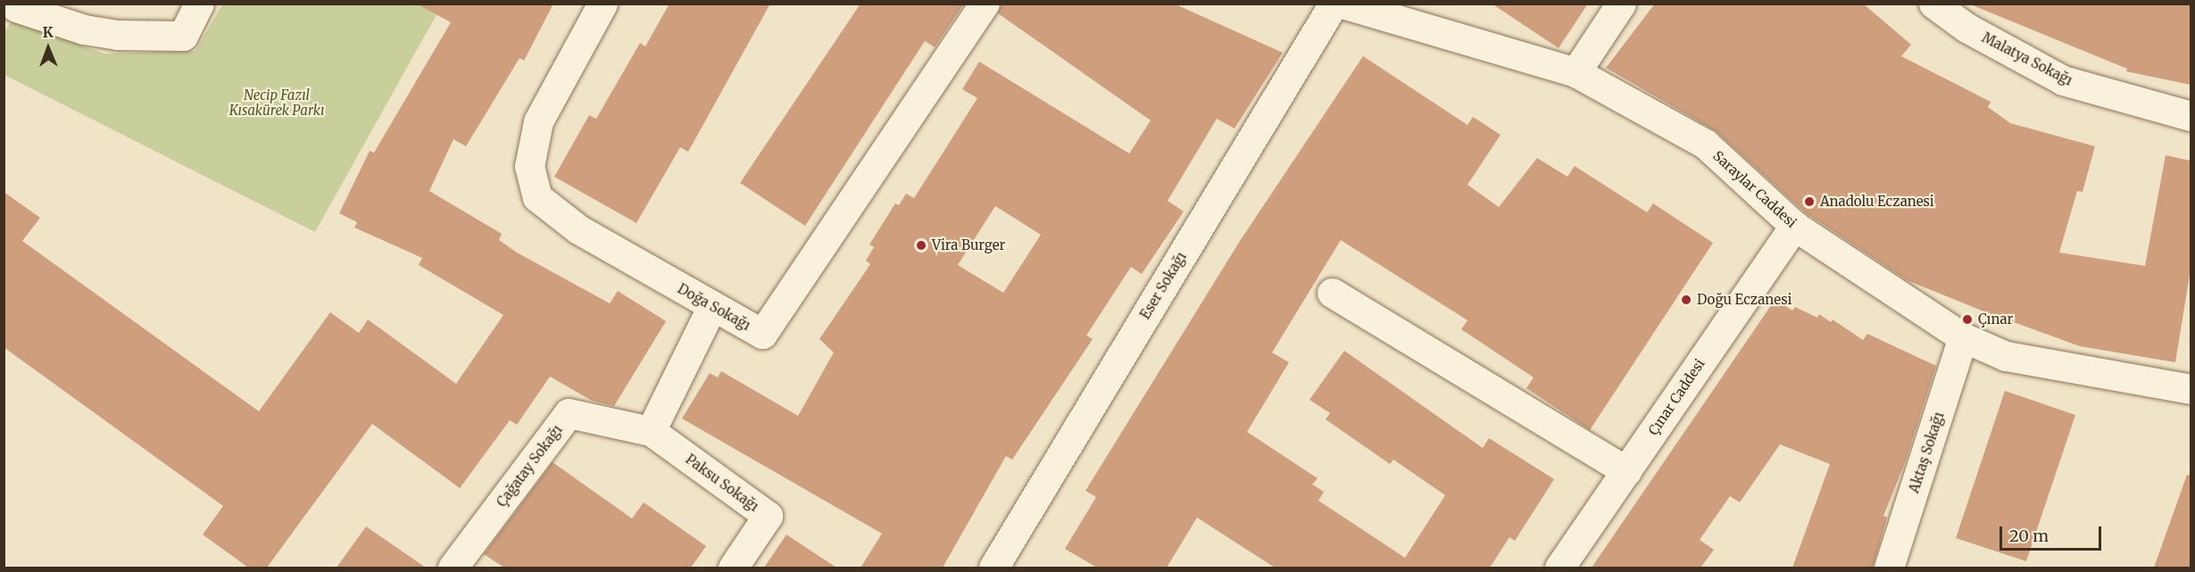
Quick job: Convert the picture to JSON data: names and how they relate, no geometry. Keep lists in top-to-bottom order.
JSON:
{
  "streets": {
    "street": [
      "Malatya Sokağı",
      "Saraylar Caddesi",
      "Eser Sokağı",
      "Doğa Sokağı",
      "Çınar Caddesi",
      "Aktaş Sokağı",
      "Çağatay Sokağı",
      "Paksu Sokağı"
    ]
  },
  "crossings": [
    ["Saraylar Caddesi", "Çınar Caddesi"],
    ["Saraylar Caddesi", "Aktaş Sokağı"],
    ["Çağatay Sokağı", "Paksu Sokağı"]
  ],
  "parks": ["Necip Fazıl Kısakürek Parkı"],
  "places": [
    "Anadolu Eczanesi",
    "Vira Burger",
    "Doğu Eczanesi",
    "Çınar"
  ],
  "scale_bar": "20 m",
  "north": "top"
}
